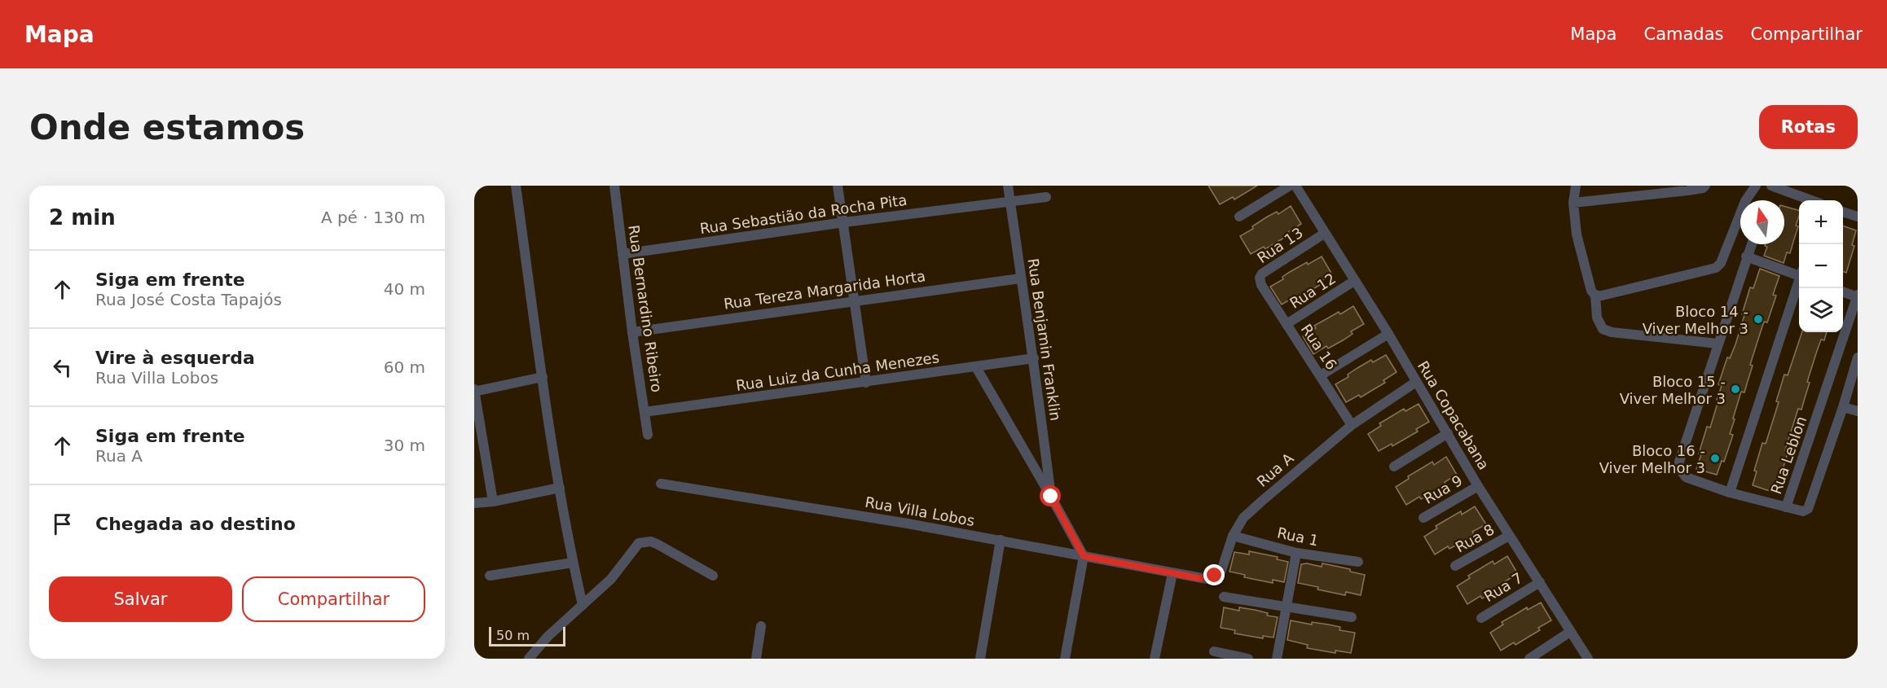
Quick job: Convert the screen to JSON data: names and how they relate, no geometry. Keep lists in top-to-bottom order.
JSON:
{
  "streets": {
    "street": [
      "Rua Sebastião da Rocha Pita",
      "Rua 13",
      "Rua Tereza Margarida Horta",
      "Rua 12",
      "Rua Bernardino Ribeiro",
      "Rua Benjamin Franklin",
      "Rua 16",
      "Rua Luiz da Cunha Menezes",
      "Rua Copacabana",
      "Rua Leblon",
      "Rua A",
      "Rua 9",
      "Rua Villa Lobos",
      "Rua 1",
      "Rua 8",
      "Rua 7"
    ]
  },
  "crossings": [
    ["Rua Sebastião da Rocha Pita", "Rua Bernardino Ribeiro"],
    ["Rua Sebastião da Rocha Pita", "Rua Benjamin Franklin"],
    ["Rua 13", "Rua 16"],
    ["Rua 13", "Rua Copacabana"],
    ["Rua Tereza Margarida Horta", "Rua Bernardino Ribeiro"],
    ["Rua Tereza Margarida Horta", "Rua Benjamin Franklin"],
    ["Rua 12", "Rua 16"],
    ["Rua 12", "Rua Copacabana"],
    ["Rua Bernardino Ribeiro", "Rua Luiz da Cunha Menezes"],
    ["Rua Benjamin Franklin", "Rua Luiz da Cunha Menezes"],
    ["Rua 16", "Rua A"],
    ["Rua Copacabana", "Rua A"],
    ["Rua Copacabana", "Rua 9"],
    ["Rua Copacabana", "Rua 8"],
    ["Rua Copacabana", "Rua 7"],
    ["Rua A", "Rua Villa Lobos"],
    ["Rua A", "Rua 1"]
  ],
  "places": ["Bloco 14 - Viver Melhor 3", "Bloco 15 - Viver Melhor 3", "Bloco 16 - Viver Melhor 3"],
  "scale_bar": "50 m",
  "north": "top",
  "page": {
    "header": "Mapa",
    "nav": ["Mapa", "Camadas", "Compartilhar"],
    "buttons": [
      "Rotas",
      ["Salvar", "Compartilhar"]
    ],
    "title": "Onde estamos",
    "heading": ["2 min", "A pé · 130 m"],
    "map_buttons": ["+", "−"],
    "list": [
      ["Siga em frente", "Rua José Costa Tapajós", "40 m"],
      ["Vire à esquerda", "Rua Villa Lobos", "60 m"],
      ["Siga em frente", "Rua A", "30 m"],
      "Chegada ao destino"
    ],
    "scale": "50 m"
  }
}
